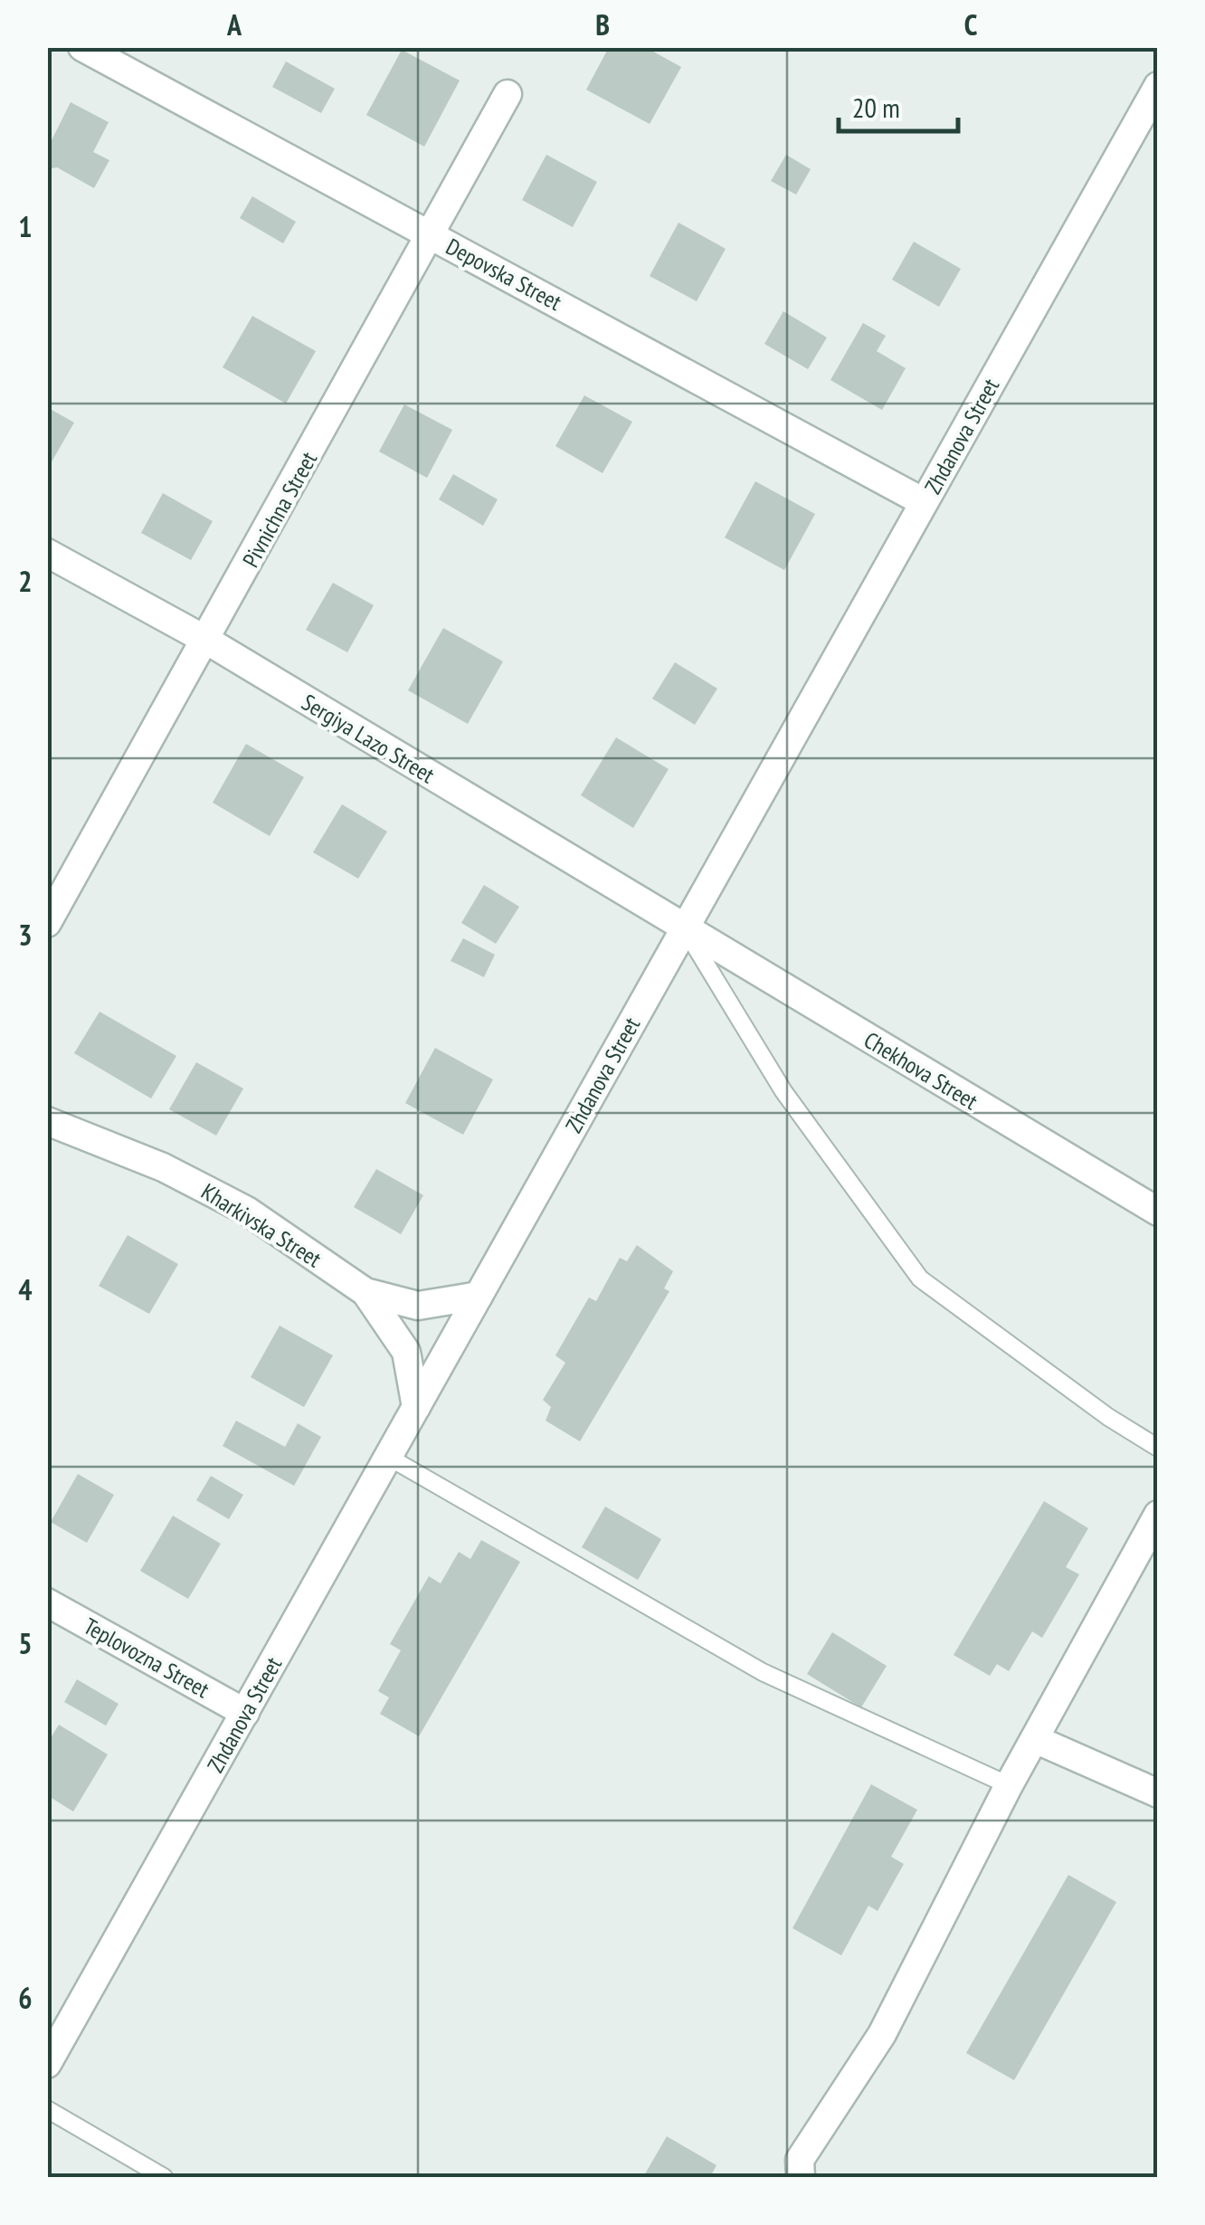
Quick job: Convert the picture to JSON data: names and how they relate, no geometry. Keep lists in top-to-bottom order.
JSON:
{
  "streets": {
    "street": [
      "Depovska Street",
      "Zhdanova Street",
      "Pivnichna Street",
      "Sergiya Lazo Street",
      "Chekhova Street",
      "Kharkivska Street",
      "Teplovozna Street"
    ]
  },
  "crossings": [
    ["Depovska Street", "Zhdanova Street"],
    ["Depovska Street", "Pivnichna Street"],
    ["Zhdanova Street", "Sergiya Lazo Street"],
    ["Zhdanova Street", "Chekhova Street"],
    ["Zhdanova Street", "Kharkivska Street"],
    ["Zhdanova Street", "Teplovozna Street"],
    ["Pivnichna Street", "Sergiya Lazo Street"],
    ["Sergiya Lazo Street", "Chekhova Street"]
  ],
  "scale_bar": "20 m",
  "grid": {
    "columns": ["A", "B", "C"],
    "rows": [
      "1",
      "2",
      "3",
      "4",
      "5",
      "6"
    ]
  }
}
